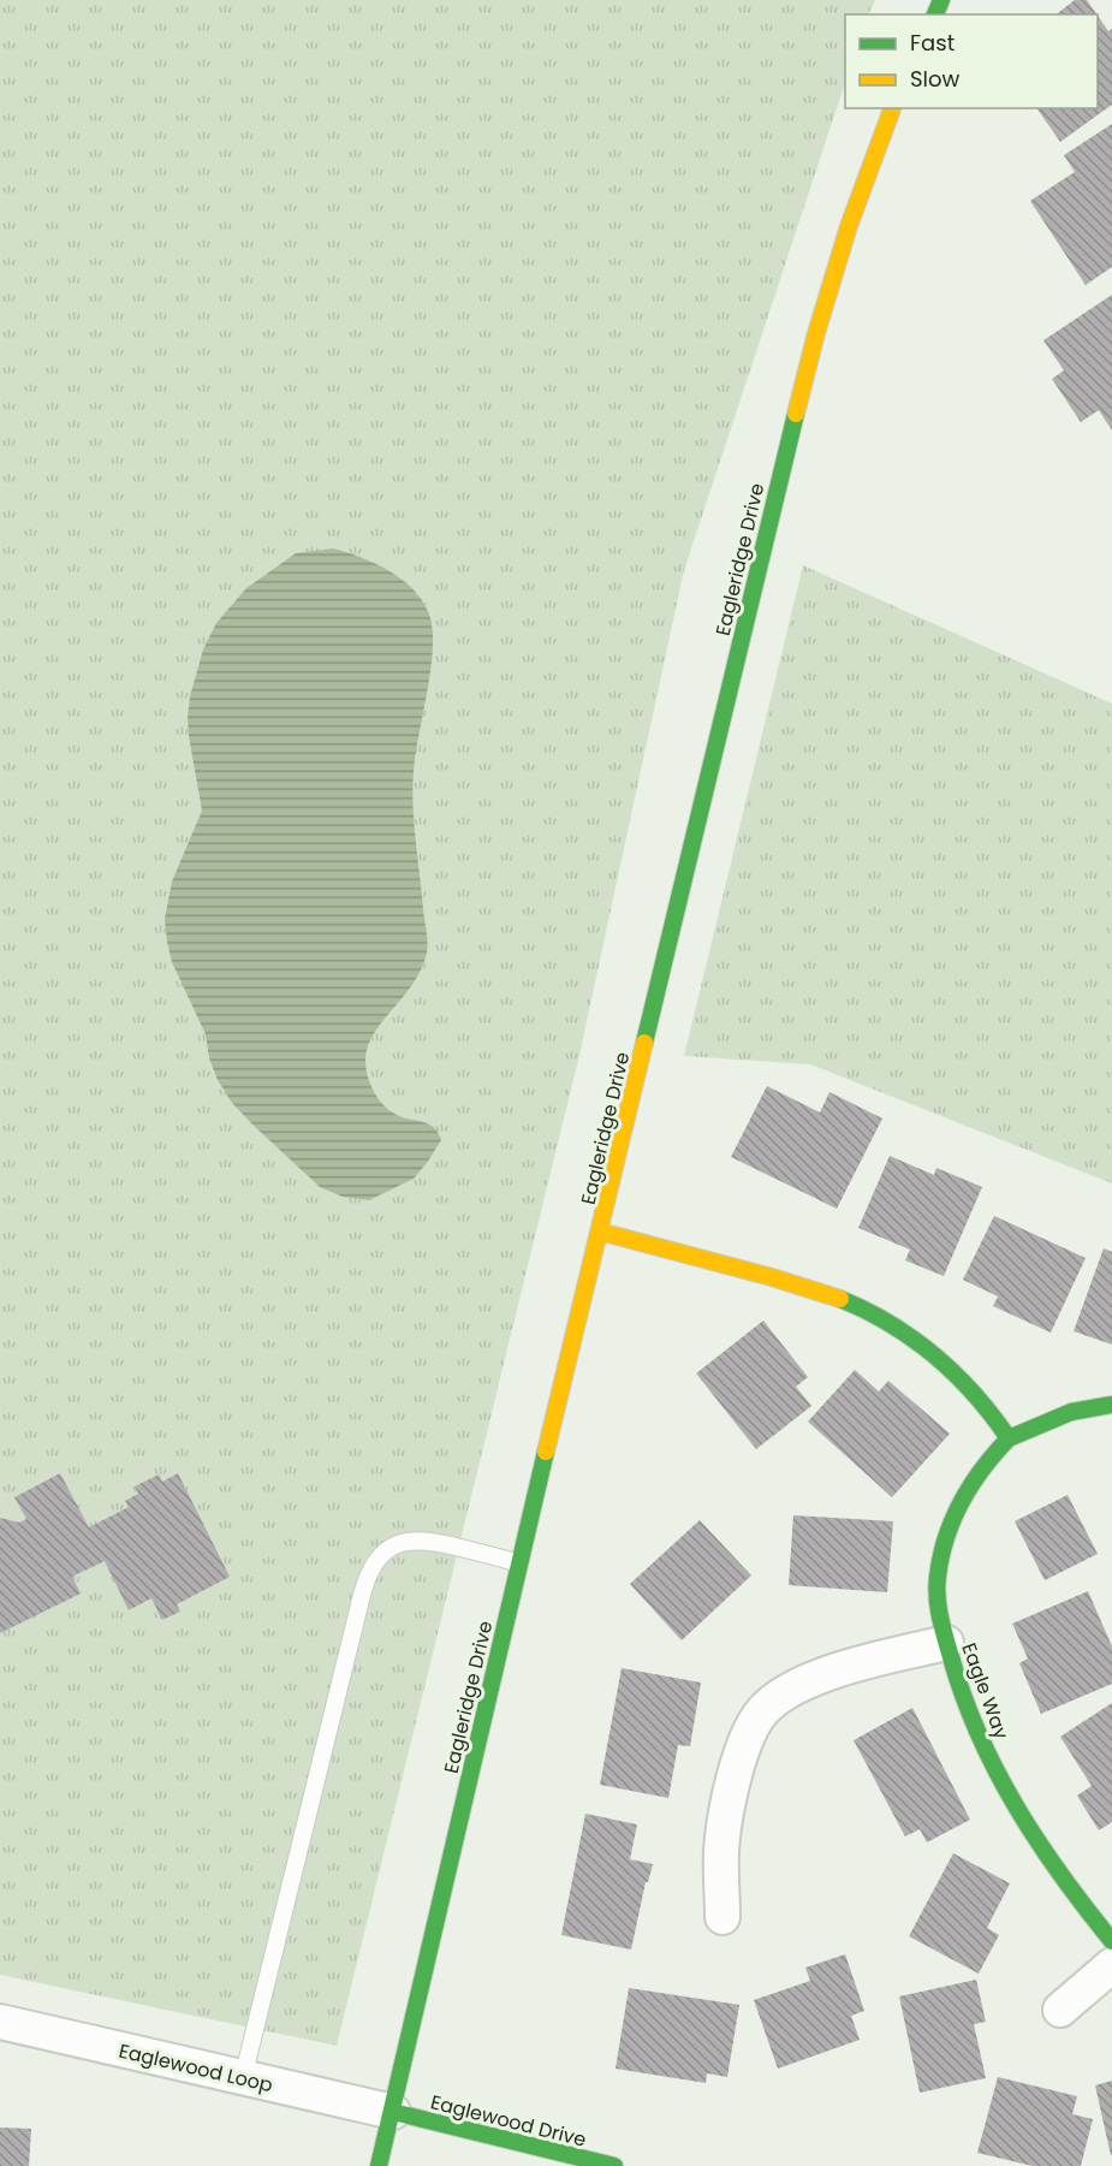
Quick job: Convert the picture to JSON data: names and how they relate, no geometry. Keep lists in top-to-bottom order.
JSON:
{
  "streets": {
    "main road": ["Eagleridge Drive", "Eagle Way", "Eaglewood Drive"],
    "street": ["Eaglewood Loop"]
  },
  "crossings": [
    ["Eagleridge Drive", "Eaglewood Loop"],
    ["Eagleridge Drive", "Eaglewood Drive"],
    ["Eaglewood Loop", "Eaglewood Drive"]
  ],
  "legend": ["Fast", "Slow"]
}
